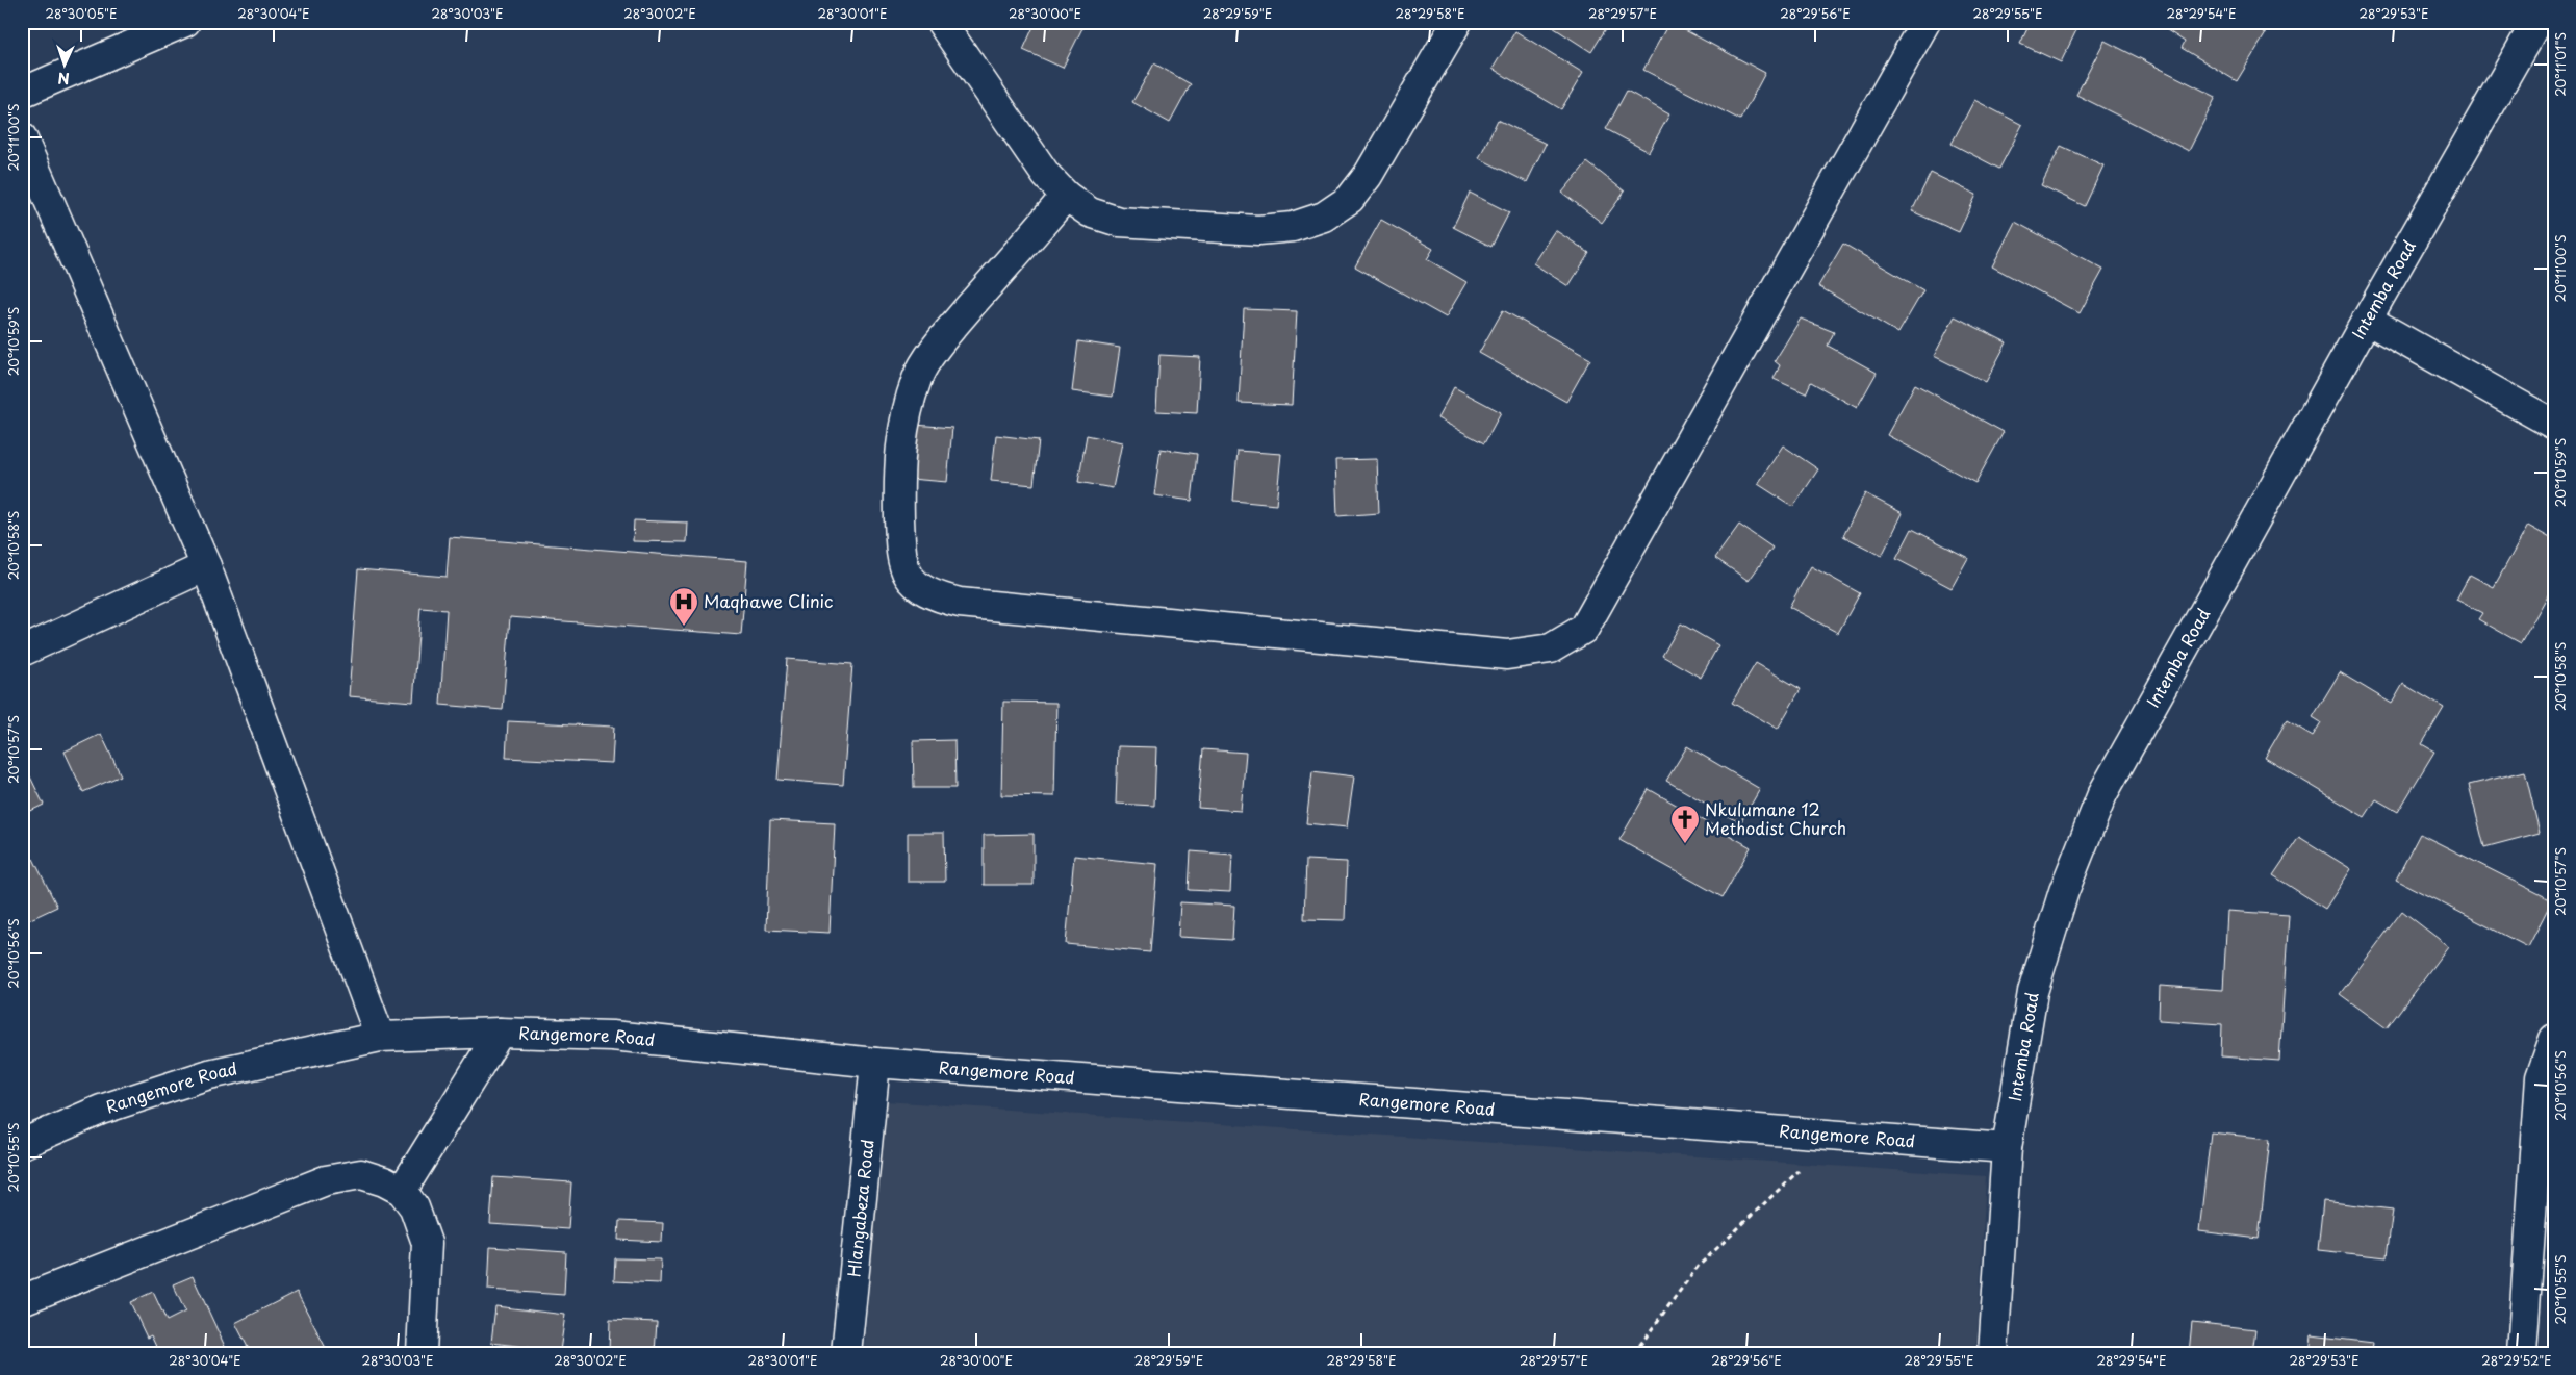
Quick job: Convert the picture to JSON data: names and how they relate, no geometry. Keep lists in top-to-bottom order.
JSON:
{
  "streets": {
    "street": ["Intemba Road", "Rangemore Road", "Hlangabeza Road"]
  },
  "crossings": [
    ["Intemba Road", "Rangemore Road"],
    ["Rangemore Road", "Hlangabeza Road"]
  ],
  "places": {
    "hospital": ["Maqhawe Clinic"],
    "church": ["Nkulumane 12 Methodist Church"]
  },
  "north": "bottom",
  "coordinates": [
    "28°30'05\"E",
    "28°30'04\"E",
    "28°30'03\"E",
    "28°30'02\"E",
    "28°30'01\"E",
    "28°30'00\"E",
    "28°29'59\"E",
    "28°29'58\"E",
    "28°29'57\"E",
    "28°29'56\"E",
    "28°29'55\"E",
    "28°29'54\"E",
    "28°29'53\"E",
    "20°11'01\"S",
    "20°11'00\"S",
    "20°10'59\"S",
    "20°10'58\"S",
    "20°10'57\"S",
    "20°10'56\"S",
    "20°10'55\"S",
    "28°29'52\"E"
  ]
}
